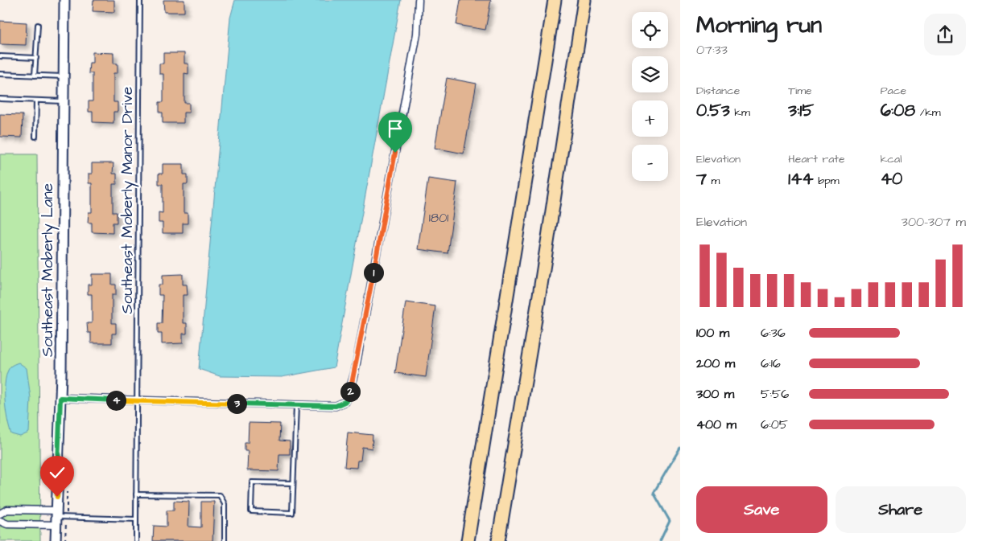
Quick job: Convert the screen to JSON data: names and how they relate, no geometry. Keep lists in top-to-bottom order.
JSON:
{
  "streets": {
    "street": ["Southeast Moberly Lane"],
    "lane": ["Southeast Moberly Manor Drive"]
  },
  "house_numbers": ["1801"],
  "page": {
    "heading": ["Morning run", "07:33"],
    "map_buttons": ["+", "−"],
    "stats": [
      ["Distance", "0.53 km"],
      ["Time", "3:15"],
      ["Pace", "6:08 /km"],
      ["Elevation", "7 m"],
      ["Heart rate", "144 bpm"],
      ["kcal", "40"]
    ],
    "chart": ["Elevation", "300–307 m"],
    "pins": [
      "1",
      "2",
      "4",
      "3"
    ],
    "list": [
      {
        "name": "100 m",
        "note": "6:36"
      },
      {
        "name": "200 m",
        "note": "6:16"
      },
      {
        "name": "300 m",
        "note": "5:56"
      },
      {
        "name": "400 m",
        "note": "6:05"
      }
    ],
    "buttons": ["Save", "Share"]
  }
}
